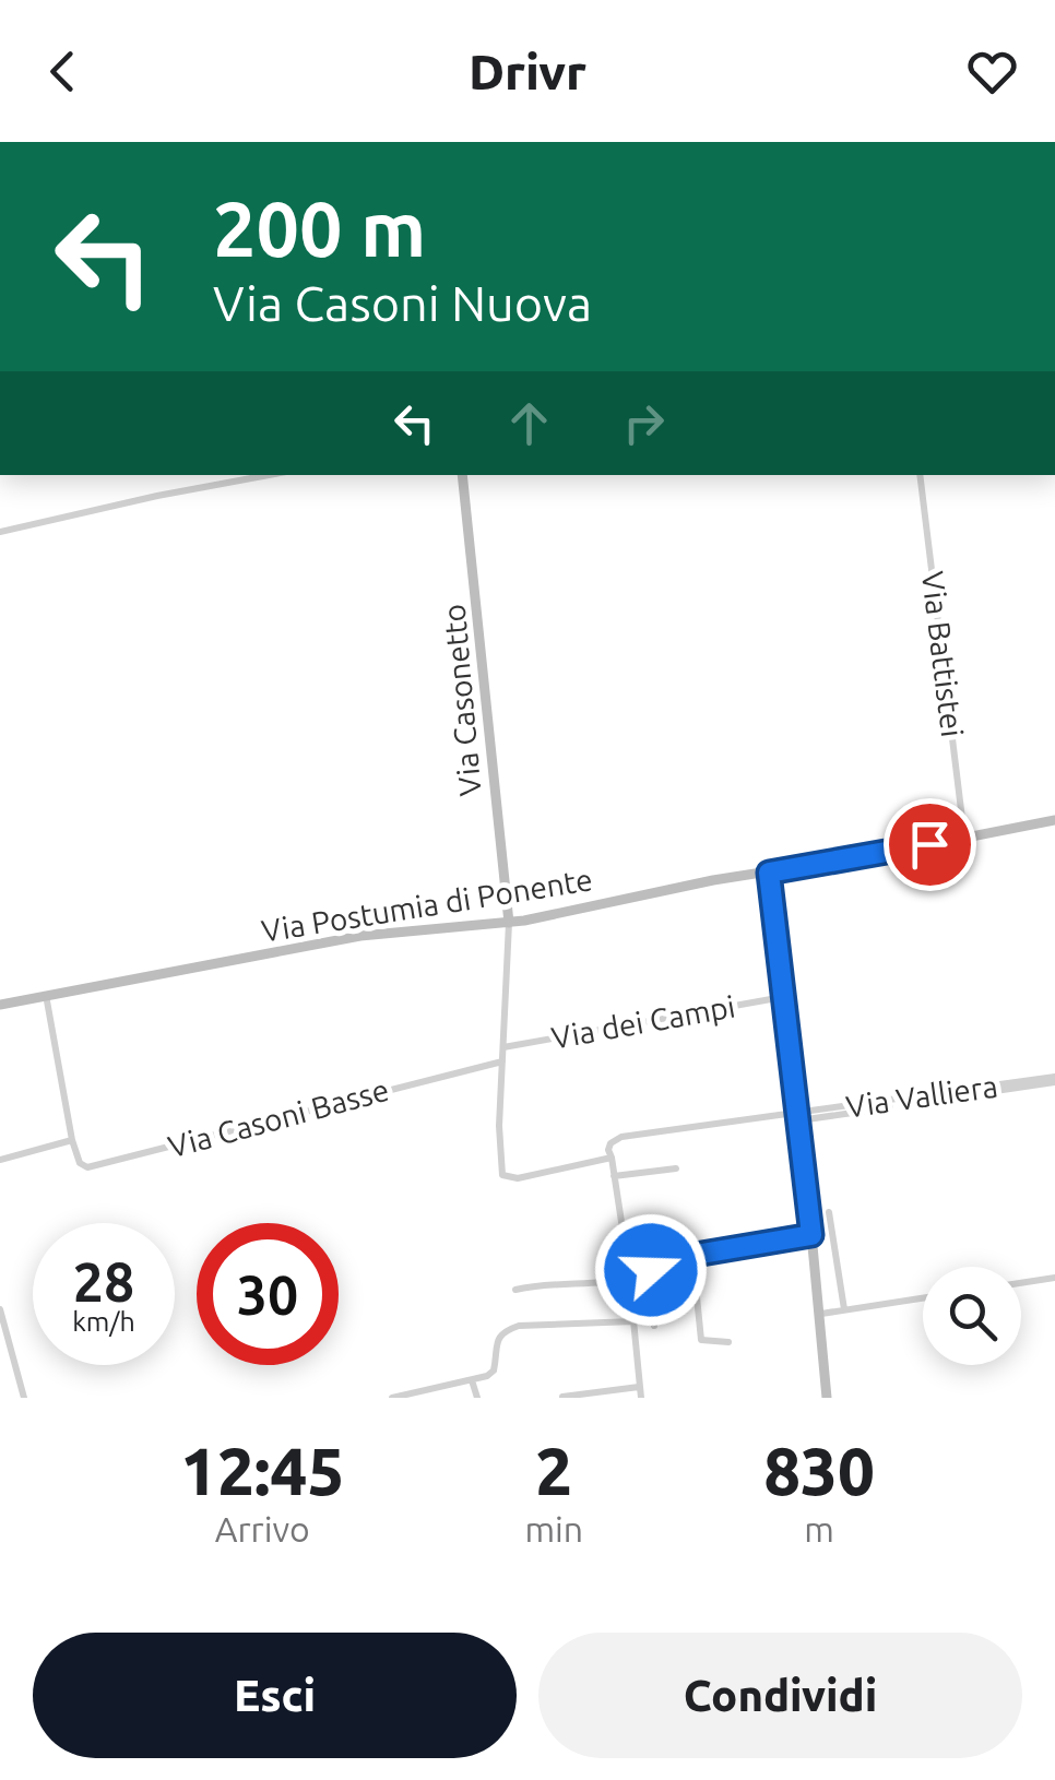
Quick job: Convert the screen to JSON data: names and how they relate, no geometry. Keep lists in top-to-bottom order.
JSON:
{
  "streets": {
    "main road": ["Via Casonetto", "Via Postumia di Ponente"],
    "street": [
      "Via Battistei",
      "Via dei Campi",
      "Via Valliera",
      "Via Casoni Basse"
    ]
  },
  "crossings": [
    ["Via Battistei", "Via Postumia di Ponente"],
    ["Via Casonetto", "Via Postumia di Ponente"]
  ],
  "page": {
    "header": "Drivr",
    "turn": ["200 m", "Via Casoni Nuova"],
    "speed": "28 km/h",
    "limit": "30",
    "eta": [
      "12:45",
      "Arrivo",
      "2",
      "min",
      "830",
      "m"
    ],
    "buttons": ["Esci", "Condividi"]
  }
}
